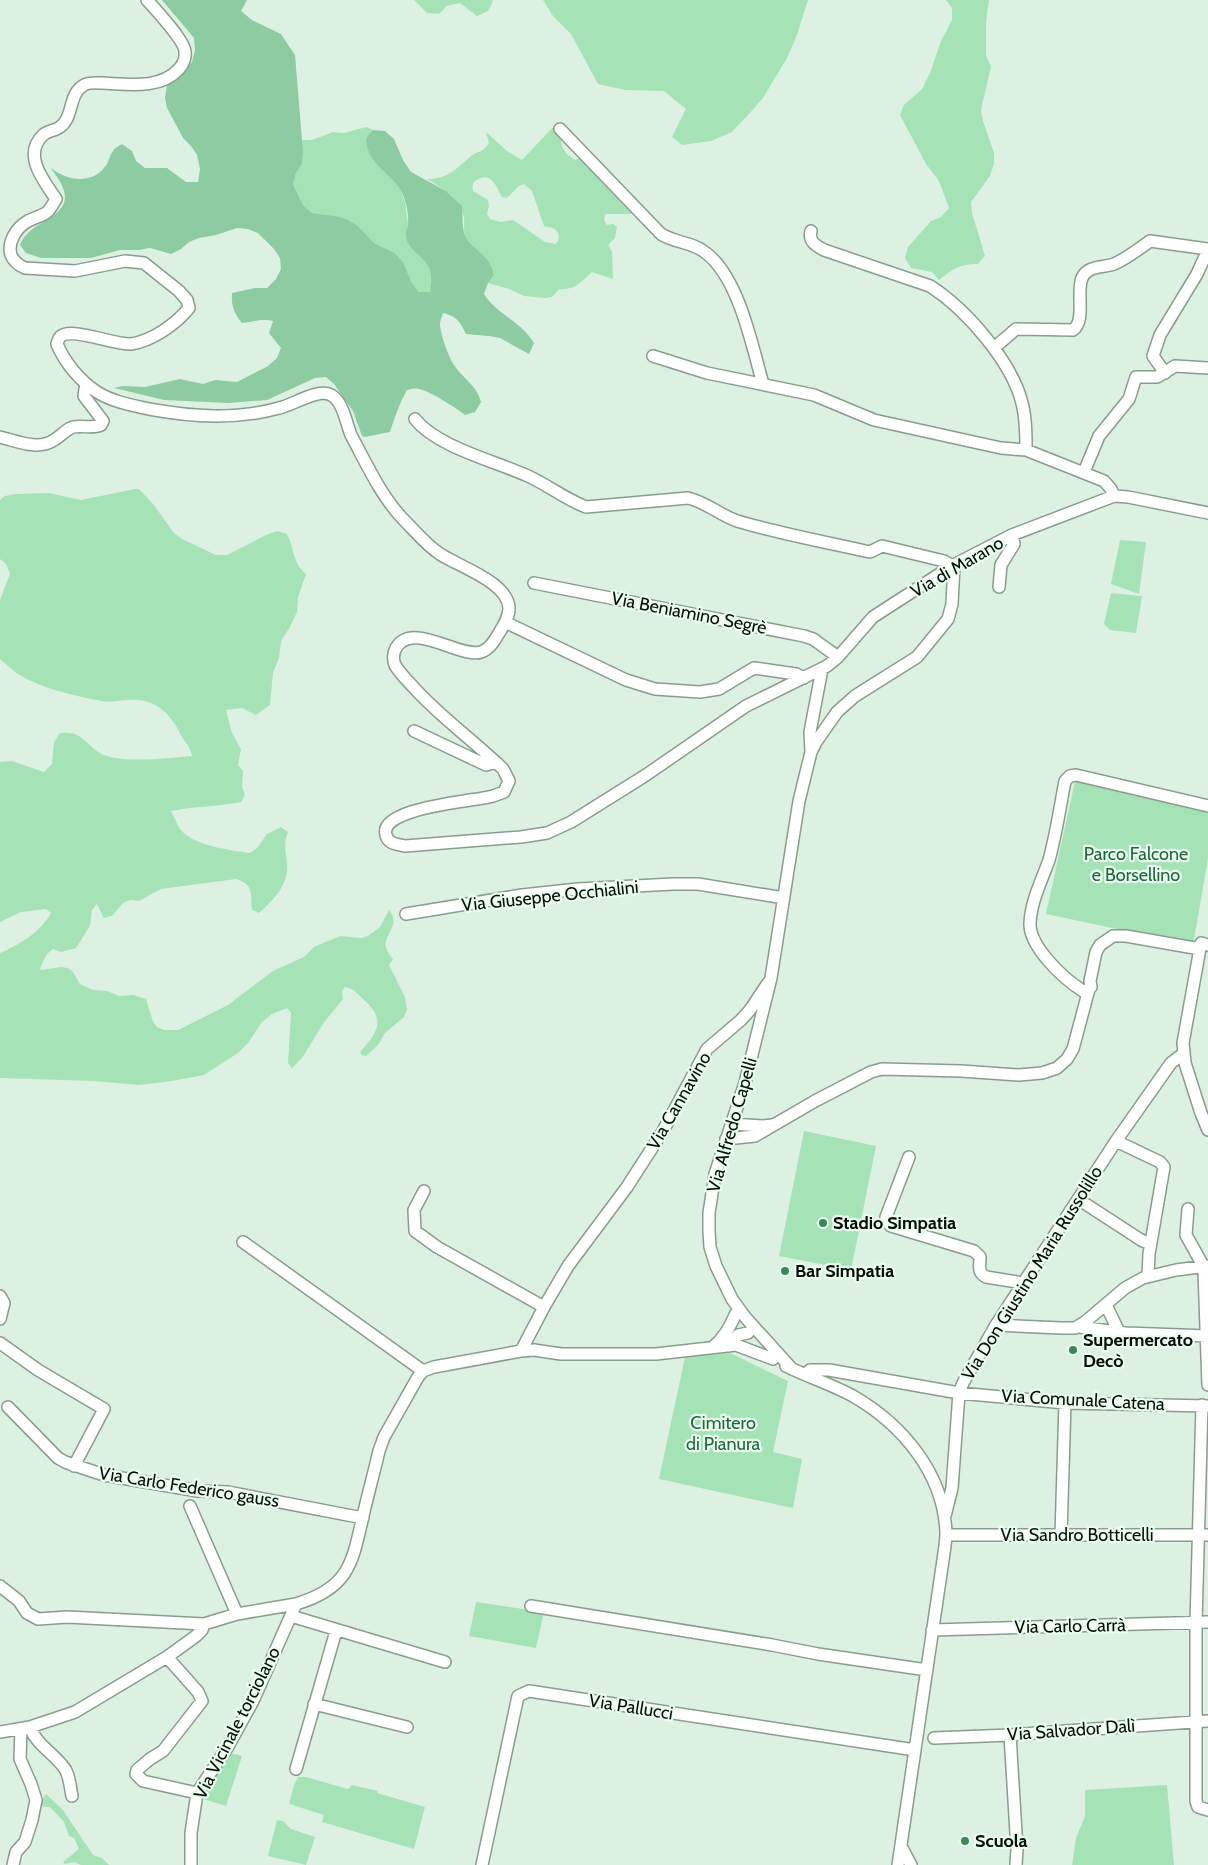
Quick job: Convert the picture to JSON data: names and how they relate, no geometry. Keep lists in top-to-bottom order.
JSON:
{
  "streets": {
    "street": [
      "Via di Marano",
      "Via Beniamino Segrè",
      "Via Giuseppe Occhialini",
      "Via Cannavino",
      "Via Alfredo Capelli",
      "Via Don Giustino Maria Russolillo",
      "Via Comunale Catena",
      "Via Carlo Federico gauss",
      "Via Sandro Botticelli",
      "Via Carlo Carrà",
      "Via Pallucci",
      "Via Vicinale torciolano",
      "Via Salvador Dalì"
    ]
  },
  "crossings": [
    ["Via di Marano", "Via Beniamino Segrè"],
    ["Via di Marano", "Via Cannavino"],
    ["Via Giuseppe Occhialini", "Via Cannavino"],
    ["Via Cannavino", "Via Alfredo Capelli"],
    ["Via Alfredo Capelli", "Via Don Giustino Maria Russolillo"],
    ["Via Don Giustino Maria Russolillo", "Via Comunale Catena"]
  ],
  "parks": ["Parco Falcone e Borsellino", "Cimitero di Pianura"],
  "places": [
    "Stadio Simpatia",
    "Bar Simpatia",
    "Supermercato Decò",
    "Scuola"
  ]
}
